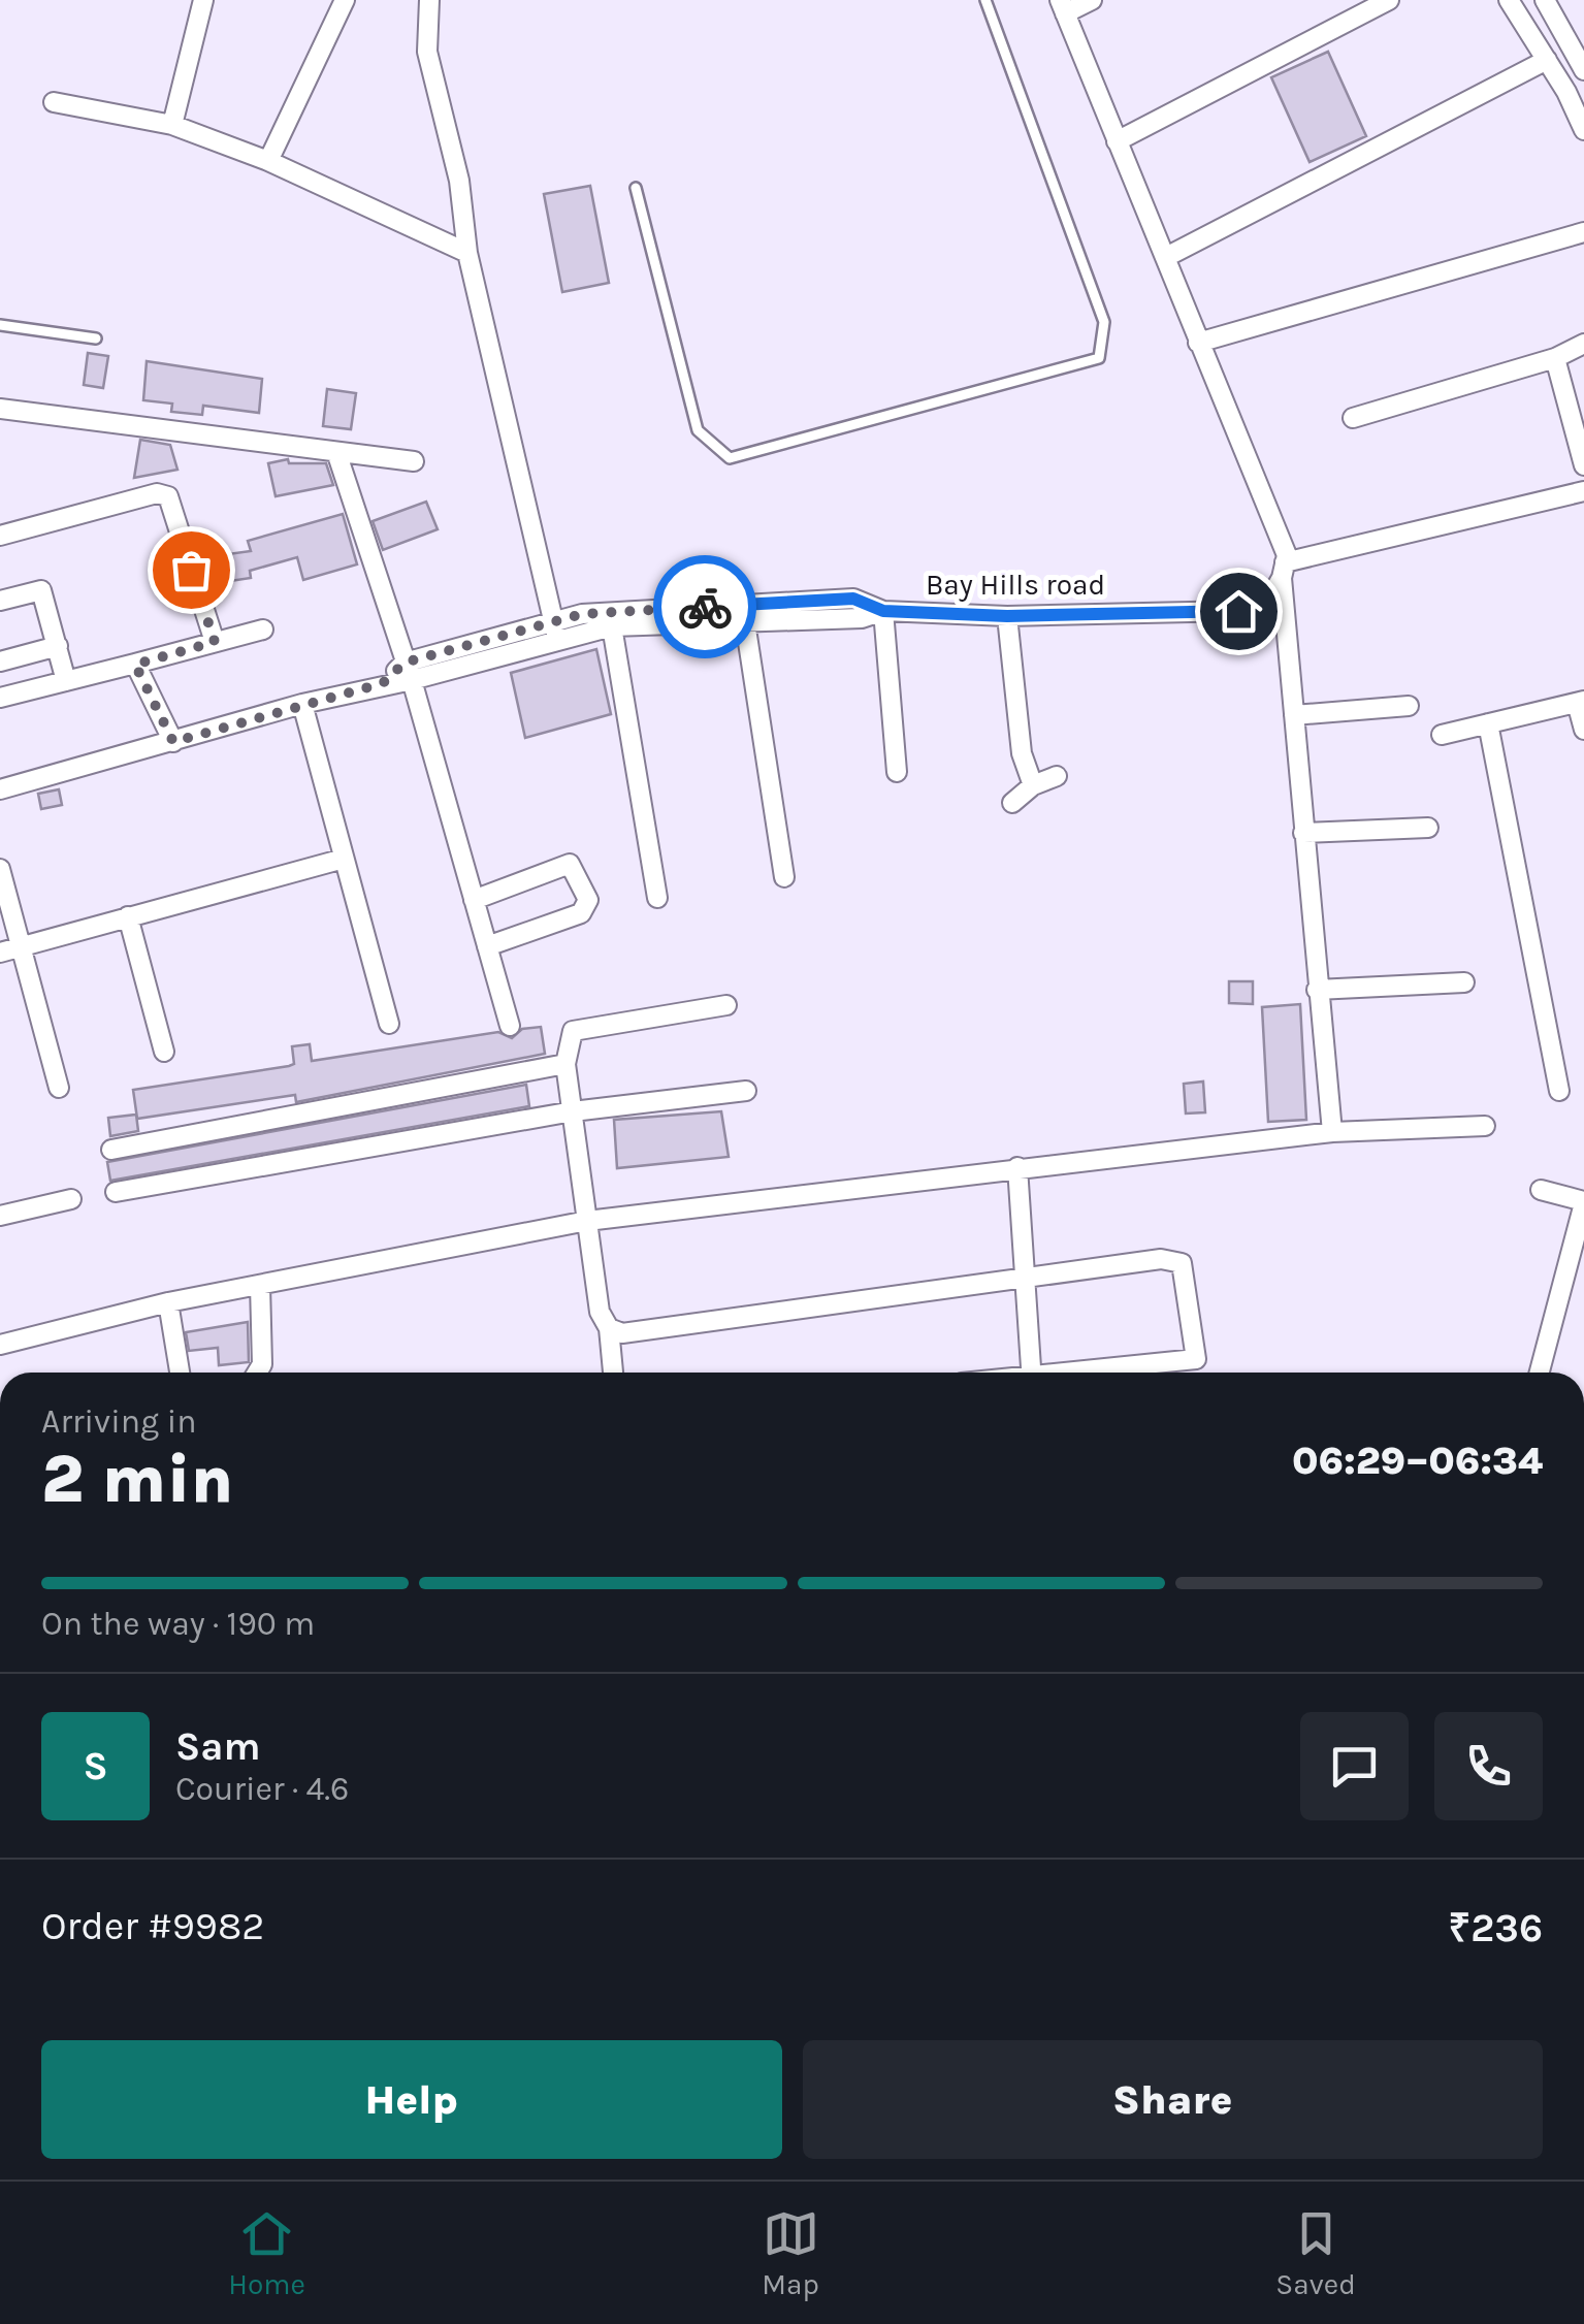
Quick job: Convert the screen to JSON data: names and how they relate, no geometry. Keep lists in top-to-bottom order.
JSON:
{
  "streets": {
    "street": ["Bay Hills road"]
  },
  "page": {
    "heading": ["2 min", "Arriving in", "06:29–06:34"],
    "panel": [
      "Sam",
      "Courier · 4.6",
      "Order #9982",
      "₹236"
    ],
    "bar": "On the way · 190 m",
    "round": "S",
    "buttons": ["Help", "Share"],
    "tabs": ["Home", "Map", "Saved"]
  }
}
